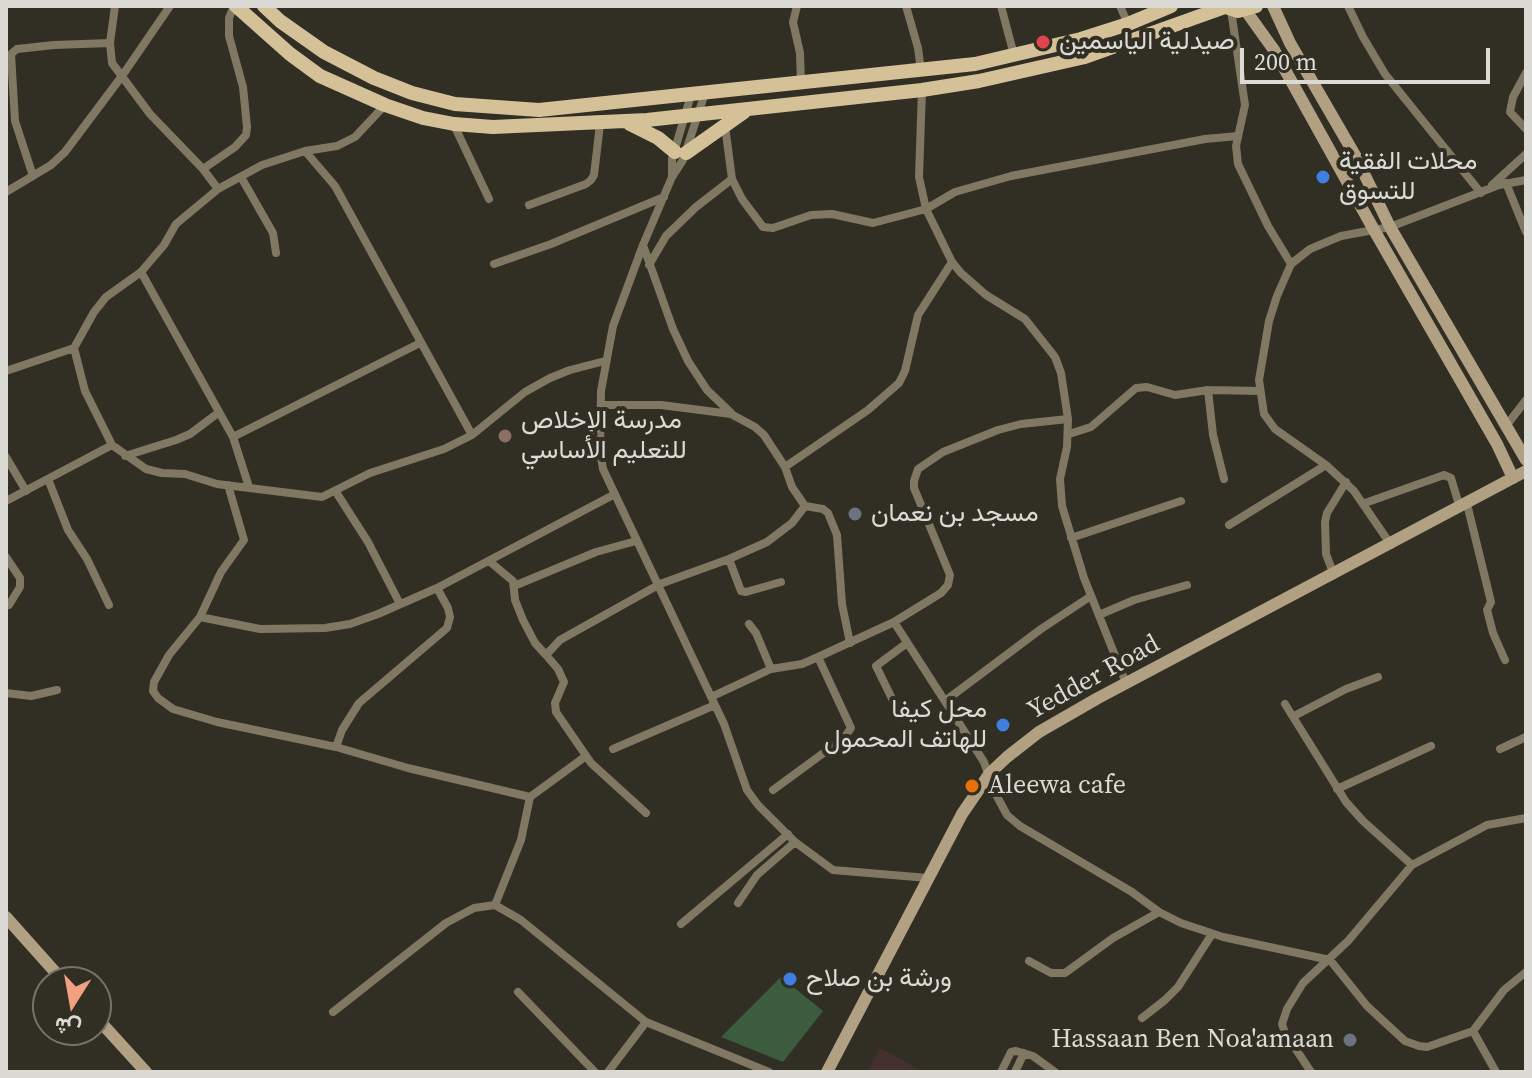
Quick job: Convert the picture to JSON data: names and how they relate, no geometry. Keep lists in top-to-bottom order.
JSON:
{
  "streets": {
    "street": ["Yedder Road"]
  },
  "places": [
    "صيدلية الياسمين",
    "محلات الفقية للتسوق",
    "مدرسة الإخلاص للتعليم الأساسي",
    "مسجد بن نعمان",
    "محل كيفا للهاتف المحمول",
    "Aleewa cafe",
    "ورشة بن صلاح",
    "Hassaan Ben Noa'amaan"
  ],
  "scale_bar": "200 m",
  "north": "bottom"
}
